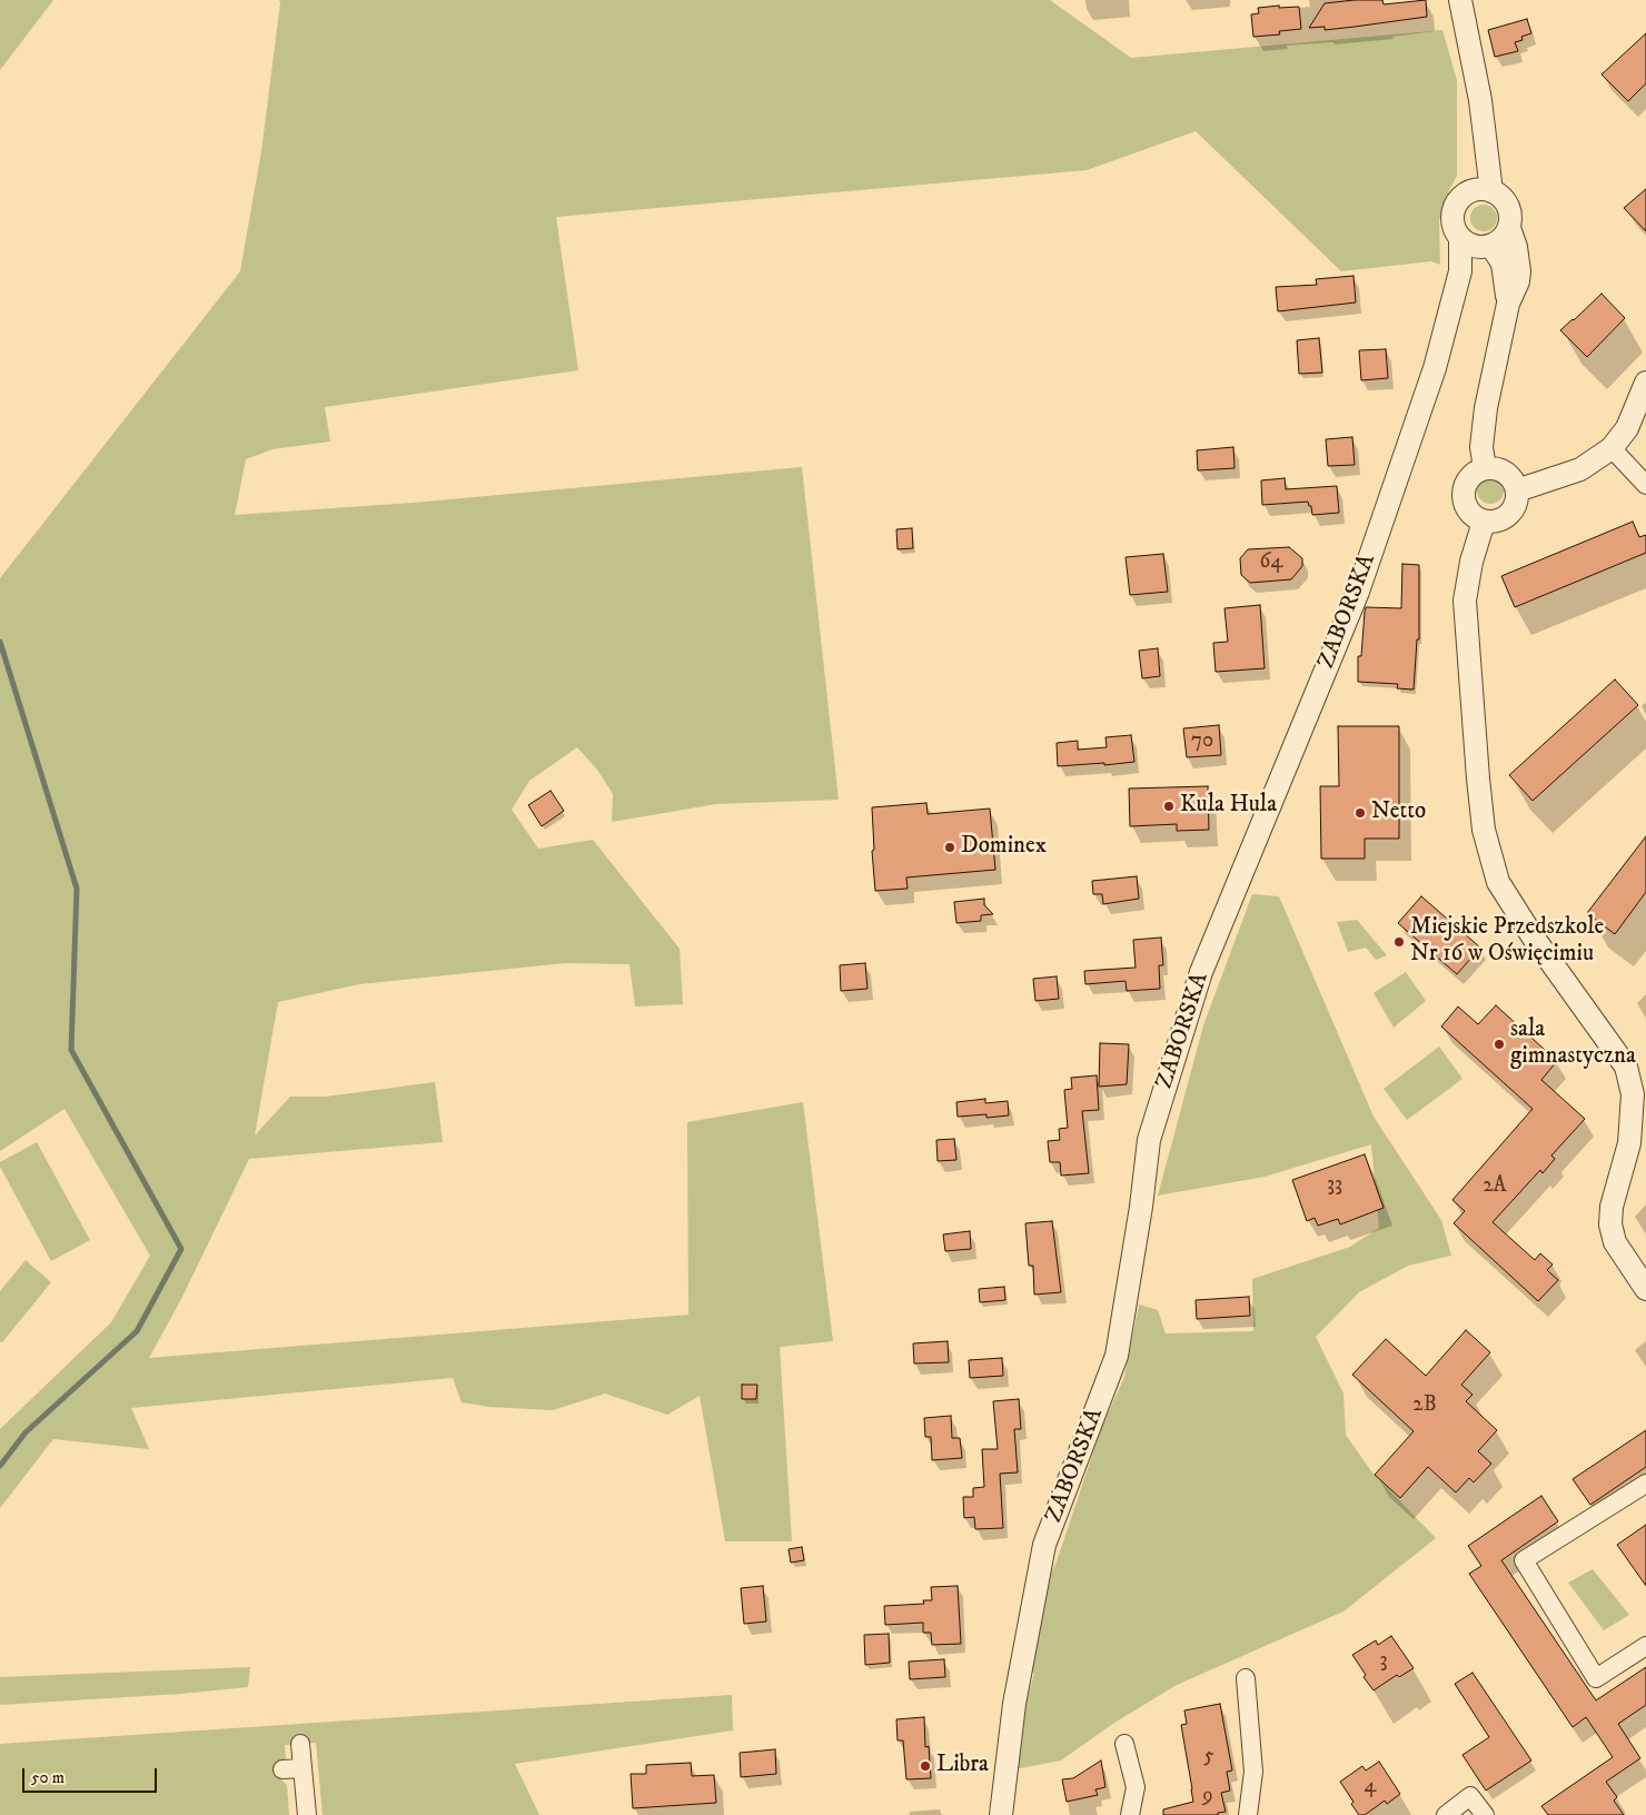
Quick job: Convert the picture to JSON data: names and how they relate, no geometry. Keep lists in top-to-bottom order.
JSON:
{
  "streets": {
    "street": ["ZABORSKA"]
  },
  "places": [
    "Kula Hula",
    "Netto",
    "Dominex",
    "Miejskie Przedszkole Nr 16 w Oświęcimiu",
    "sala gimnastyczna",
    "Libra"
  ],
  "house_numbers": [
    "64",
    "70",
    "33",
    "2A",
    "2B",
    "3",
    "5",
    "4",
    "9"
  ],
  "scale_bar": "50 m"
}
